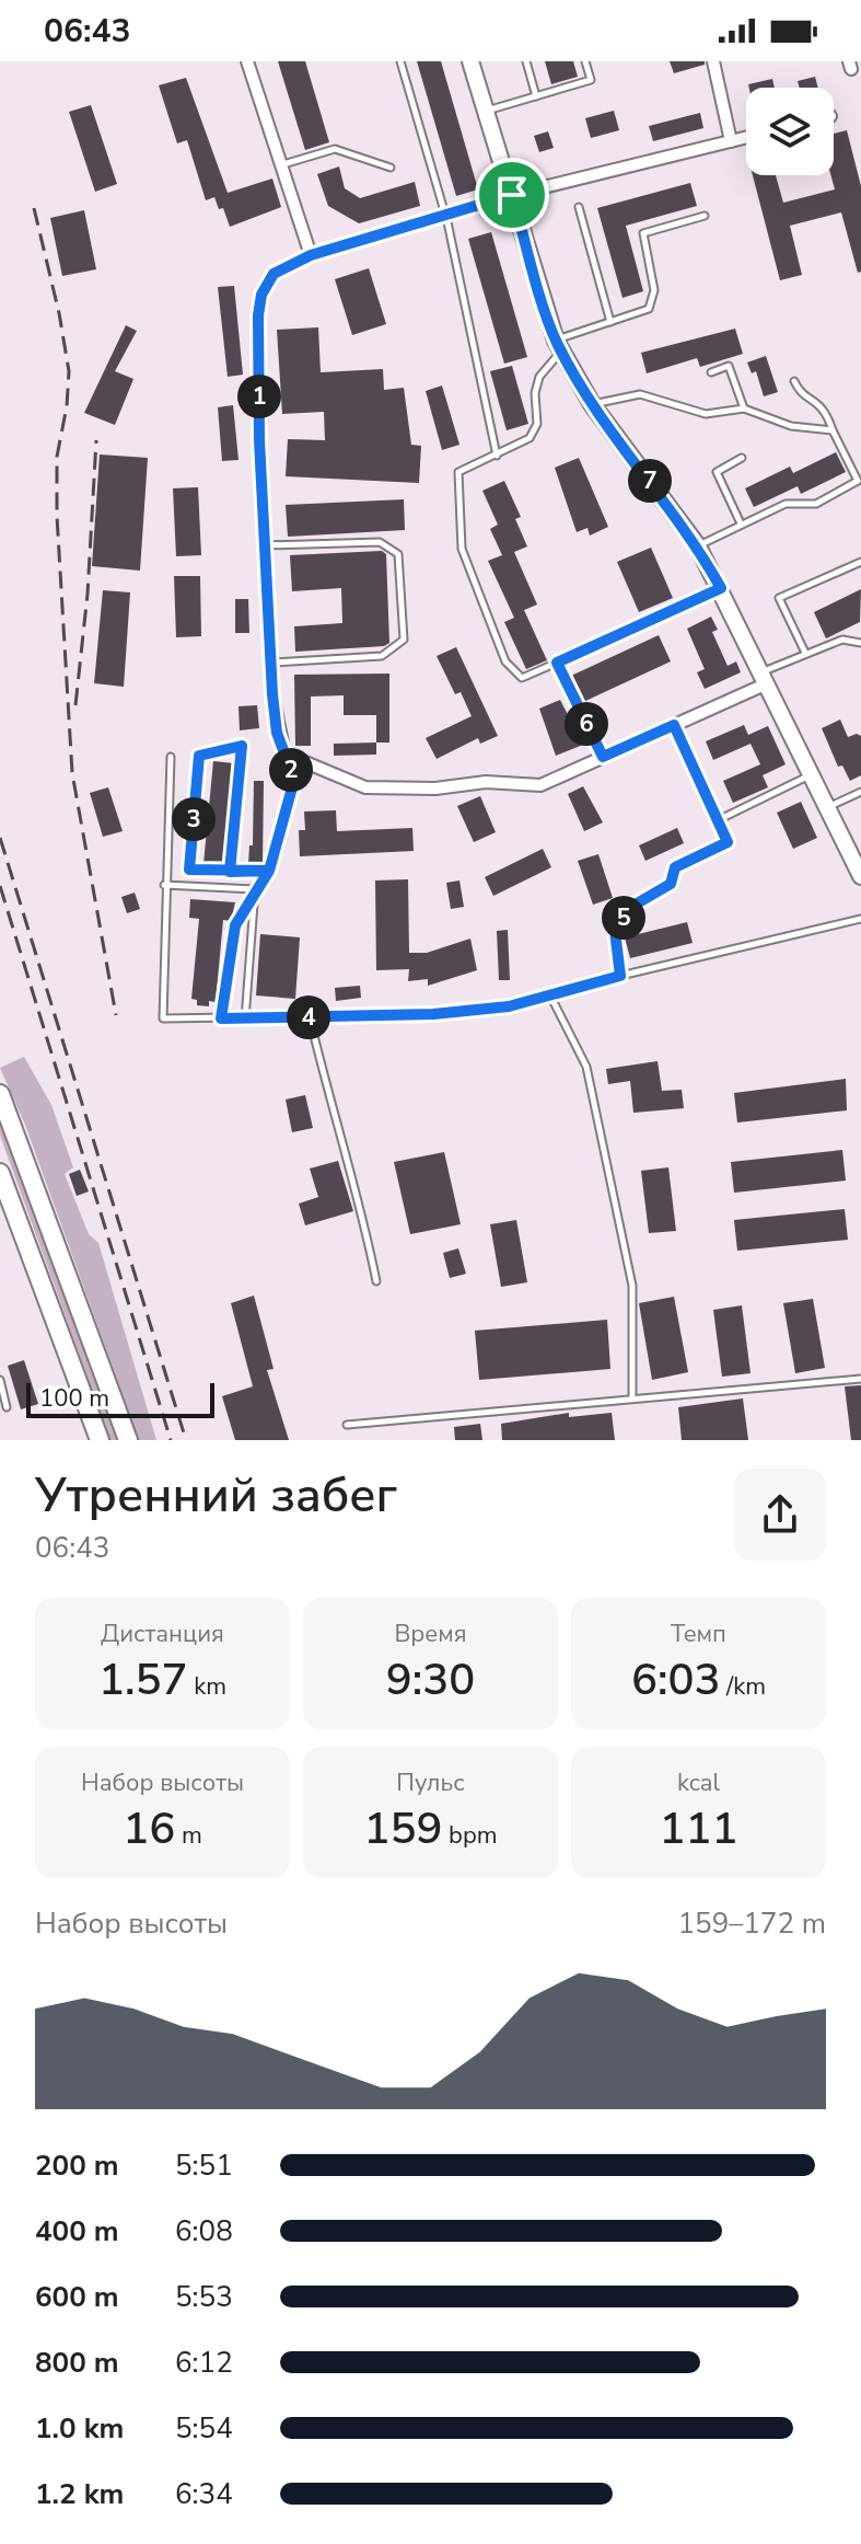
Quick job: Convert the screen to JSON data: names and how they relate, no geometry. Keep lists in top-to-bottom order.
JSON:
{
  "scale_bar": "100 m",
  "page": {
    "status": "06:43",
    "pins": [
      "1",
      "7",
      "6",
      "2",
      "3",
      "5",
      "4"
    ],
    "scale": "100 m",
    "heading": ["Утренний забег", "06:43"],
    "stats": [
      ["Дистанция", "1.57 km"],
      ["Время", "9:30"],
      ["Темп", "6:03 /km"],
      ["Набор высоты", "16 m"],
      ["Пульс", "159 bpm"],
      ["kcal", "111"]
    ],
    "chart": ["Набор высоты", "159–172 m"],
    "list": [
      {
        "name": "200 m",
        "note": "5:51"
      },
      {
        "name": "400 m",
        "note": "6:08"
      },
      {
        "name": "600 m",
        "note": "5:53"
      },
      {
        "name": "800 m",
        "note": "6:12"
      },
      {
        "name": "1.0 km",
        "note": "5:54"
      },
      {
        "name": "1.2 km",
        "note": "6:34"
      }
    ]
  }
}
